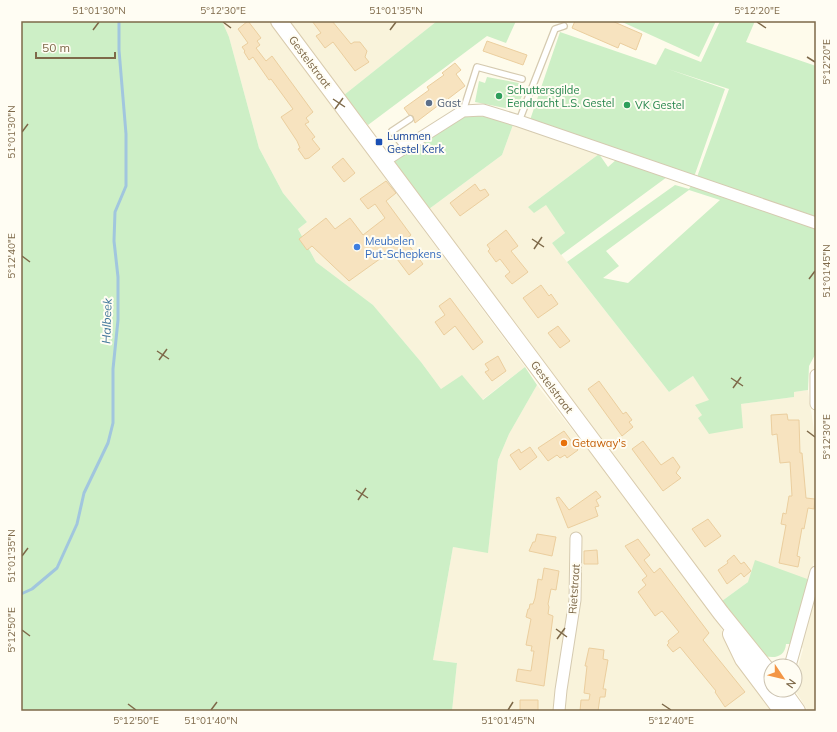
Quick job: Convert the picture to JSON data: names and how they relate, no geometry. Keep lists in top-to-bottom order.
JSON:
{
  "streets": {
    "main road": ["Gestelstraat"],
    "street": ["Rietstraat"]
  },
  "water": ["Halbeek"],
  "places": {
    "other": [
      "Schuttersgilde Eendracht L.S. Gestel",
      "Gast",
      "VK Gestel",
      "Meubelen Put-Schepkens",
      "Getaway's"
    ],
    "transit": ["Lummen Gestel Kerk"]
  },
  "scale_bar": "50 m",
  "north": "bottom right",
  "coordinates": [
    "51°01'30\"N",
    "5°12'30\"E",
    "51°01'35\"N",
    "5°12'20\"E",
    "5°12'40\"E",
    "51°01'45\"N",
    "5°12'50\"E",
    "51°01'40\"N"
  ]
}
